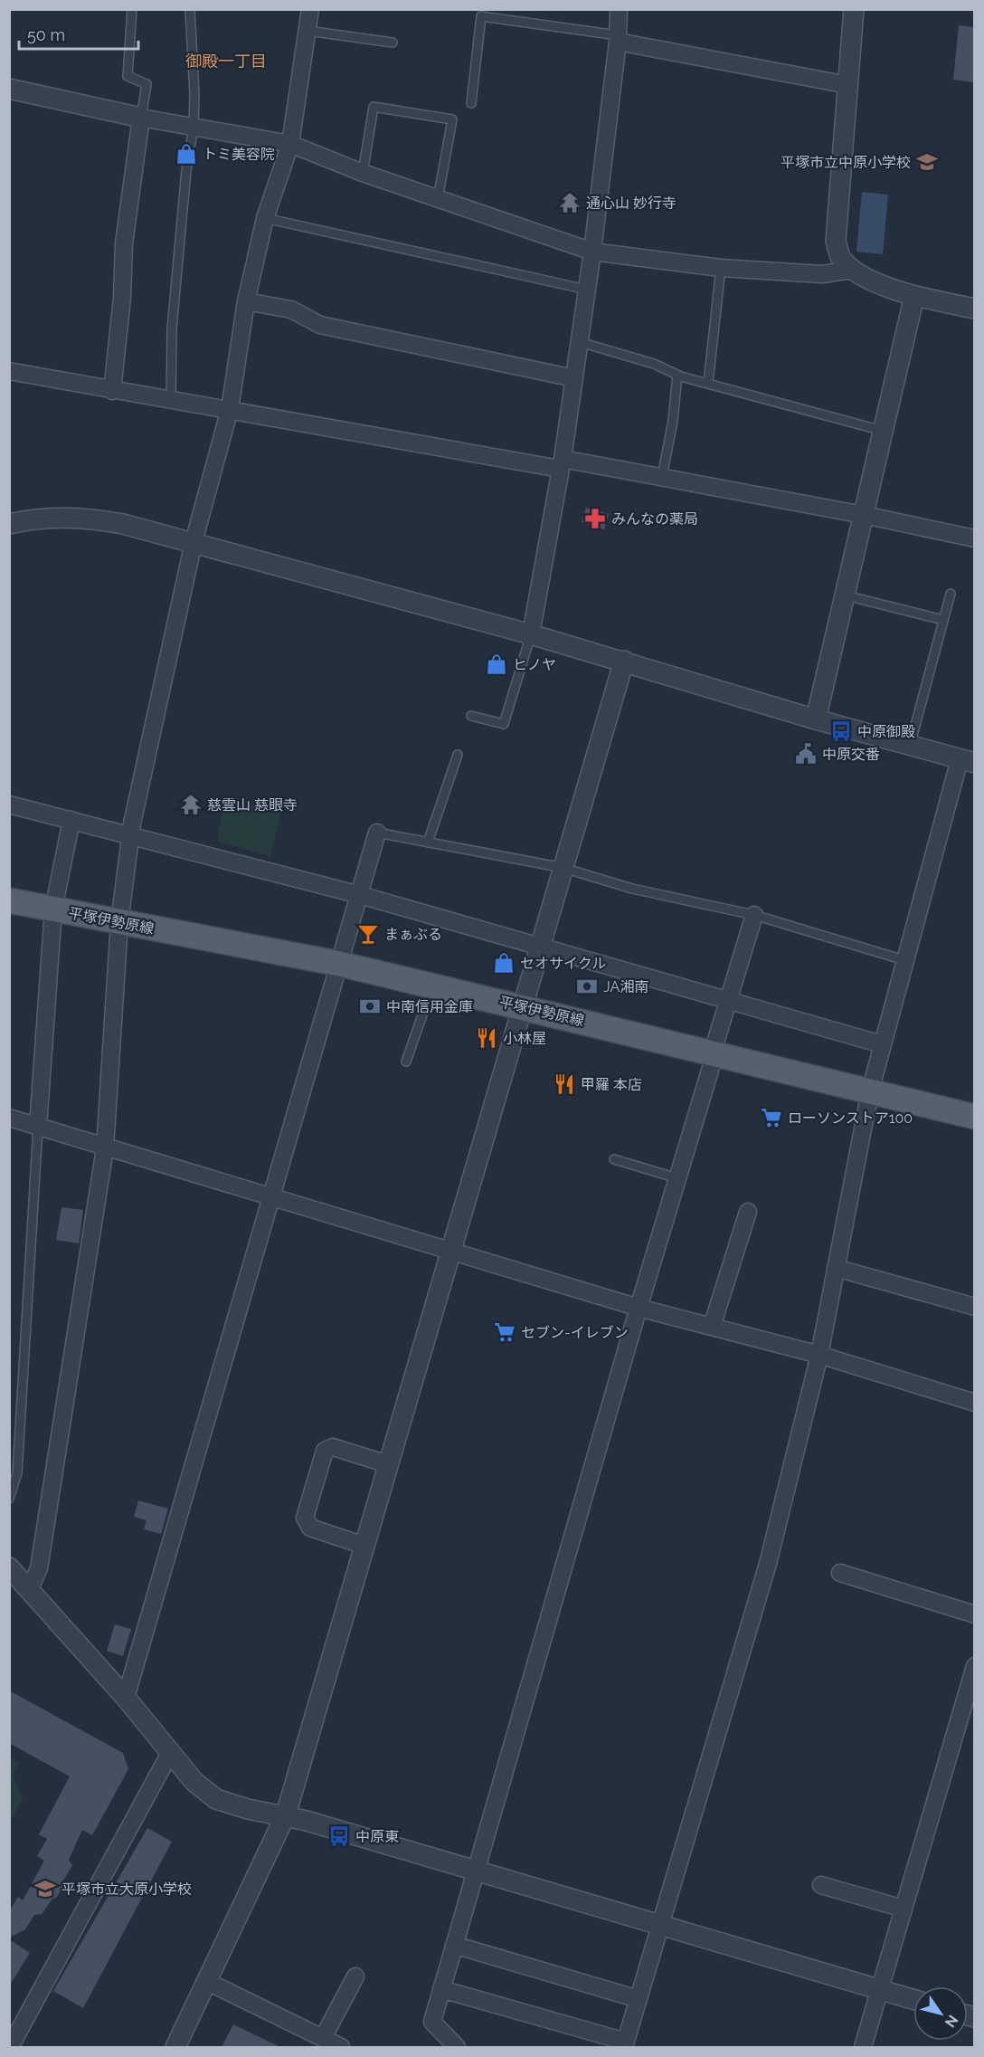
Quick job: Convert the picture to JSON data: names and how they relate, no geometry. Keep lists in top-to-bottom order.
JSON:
{
  "streets": {
    "main road": ["平塚伊勢原線"]
  },
  "districts": ["御殿一丁目"],
  "places": {
    "shop": ["トミ美容院", "ヒノヤ", "セオサイクル"],
    "school or university": ["平塚市立中原小学校", "平塚市立大原小学校"],
    "temple": ["通心山 妙行寺", "慈雲山 慈眼寺"],
    "pharmacy": ["みんなの薬局"],
    "bus stop": ["中原御殿", "中原東"],
    "public building": ["中原交番"],
    "bar": ["まぁぶる"],
    "bank": ["JA湘南", "中南信用金庫"],
    "restaurant": ["小林屋", "甲羅 本店"],
    "supermarket": ["ローソンストア100", "セブン-イレブン"]
  },
  "scale_bar": "50 m",
  "north": "bottom right"
}
